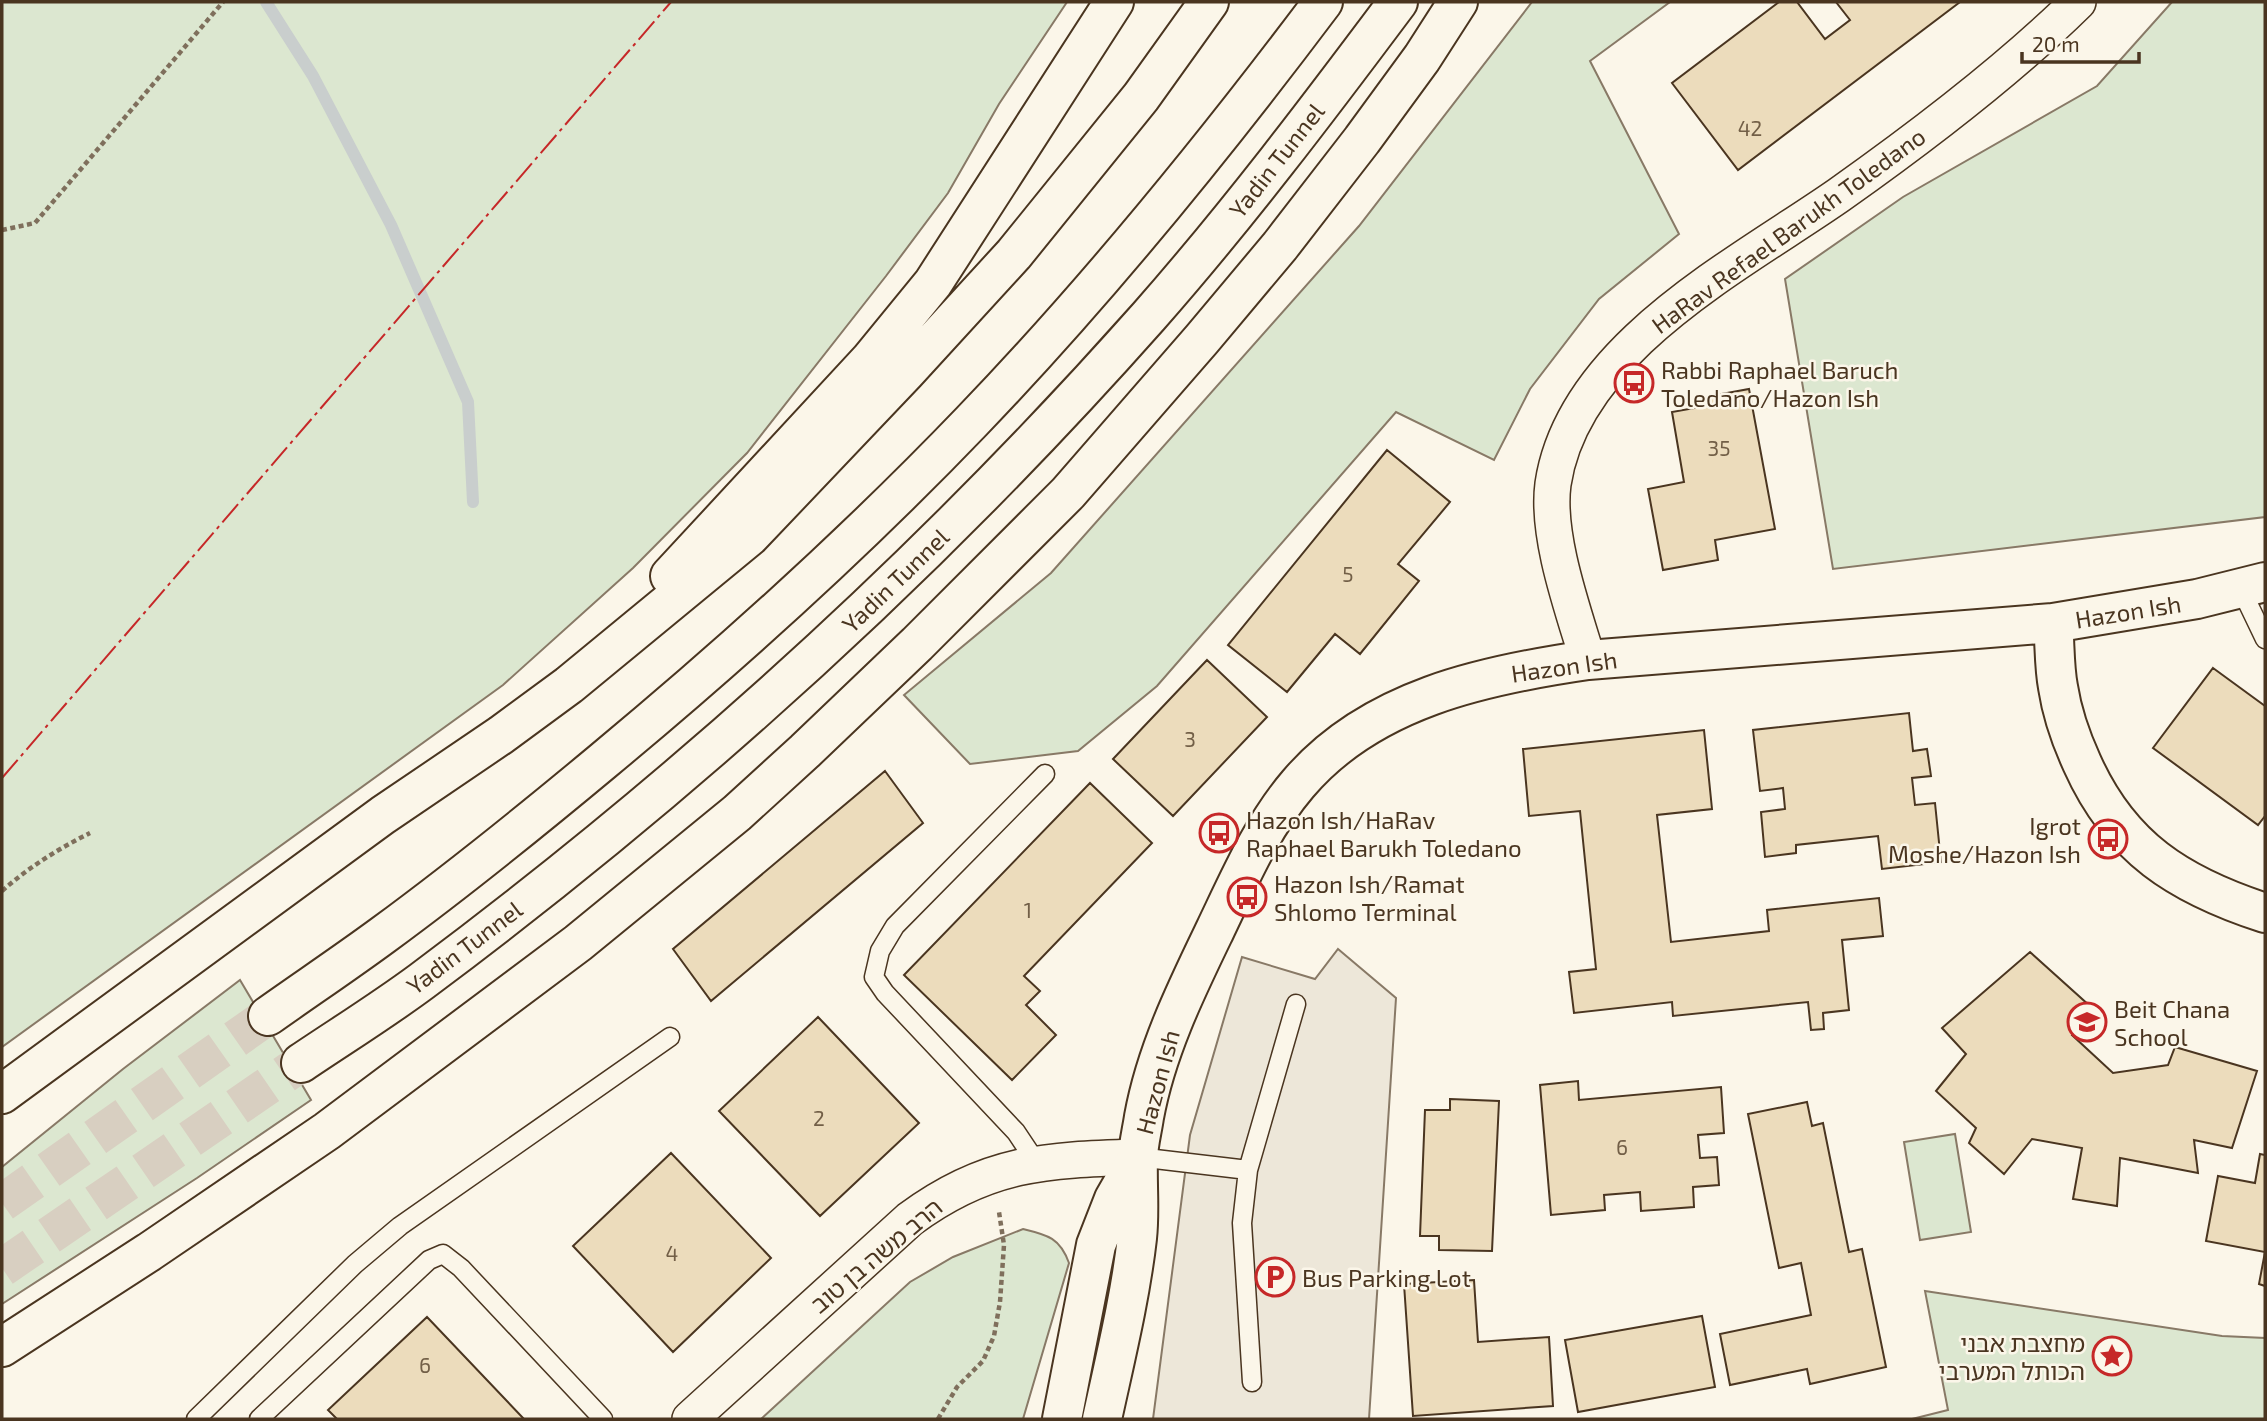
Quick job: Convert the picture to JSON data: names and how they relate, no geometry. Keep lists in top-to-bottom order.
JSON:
{
  "streets": {
    "main road": ["Yadin Tunnel", "Hazon Ish"],
    "street": ["HaRav Refael Barukh Toledano", "הרב משה בן טוב"]
  },
  "crossings": [
    ["HaRav Refael Barukh Toledano", "Hazon Ish"],
    ["Hazon Ish", "הרב משה בן טוב"]
  ],
  "places": {
    "bus stop": [
      "Rabbi Raphael Baruch Toledano/Hazon Ish",
      "Hazon Ish/HaRav Raphael Barukh Toledano",
      "Igrot Moshe/Hazon Ish",
      "Hazon Ish/Ramat Shlomo Terminal"
    ],
    "school or university": ["Beit Chana School"],
    "parking": ["Bus Parking Lot"],
    "place": ["מחצבת אבני הכותל המערבי"]
  },
  "house_numbers": [
    "42",
    "35",
    "5",
    "3",
    "1",
    "2",
    "6",
    "4",
    "6"
  ],
  "scale_bar": "20 m"
}
